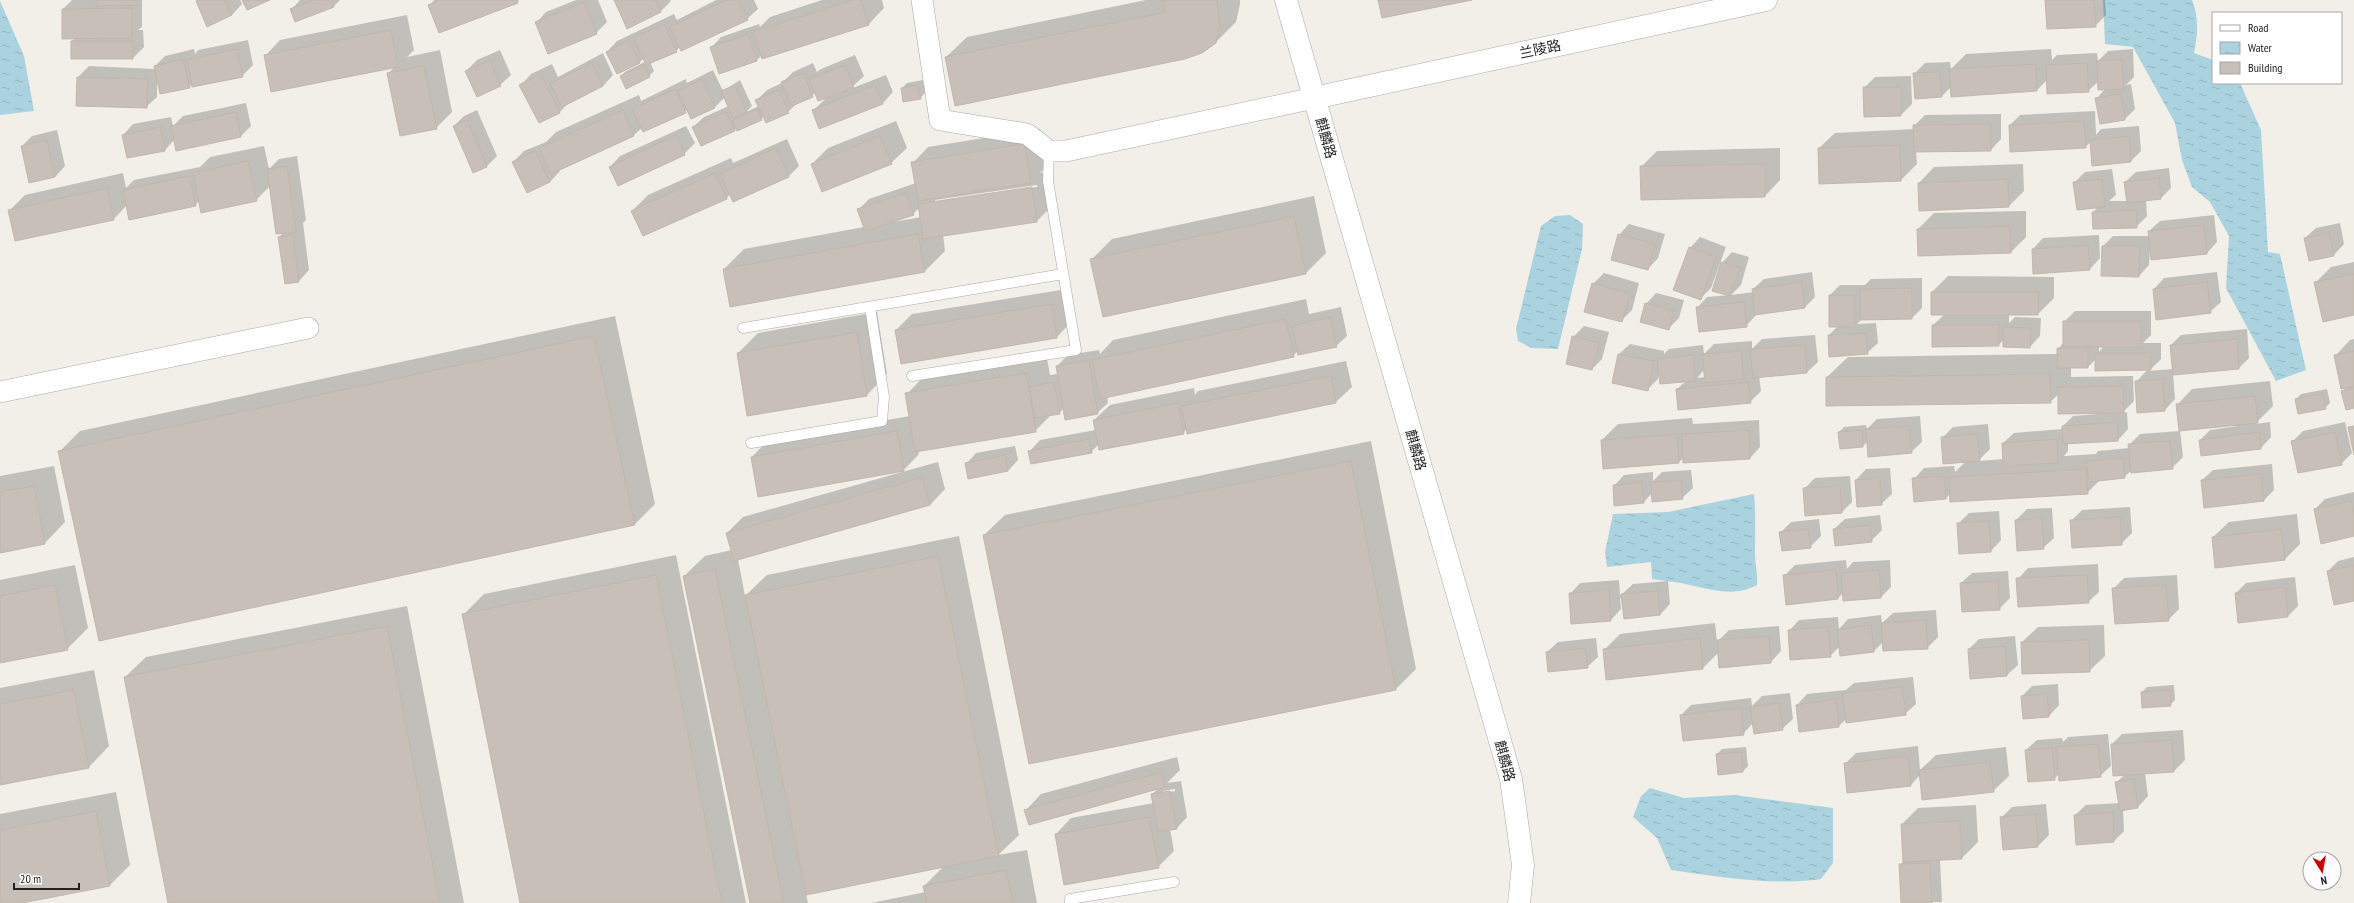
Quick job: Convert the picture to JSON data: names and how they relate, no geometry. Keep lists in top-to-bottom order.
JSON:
{
  "streets": {
    "street": ["兰陵路", "麒麟路"]
  },
  "crossings": [
    ["兰陵路", "麒麟路"]
  ],
  "legend": ["Road", "Water", "Building"],
  "scale_bar": "20 m",
  "north": "bottom"
}
